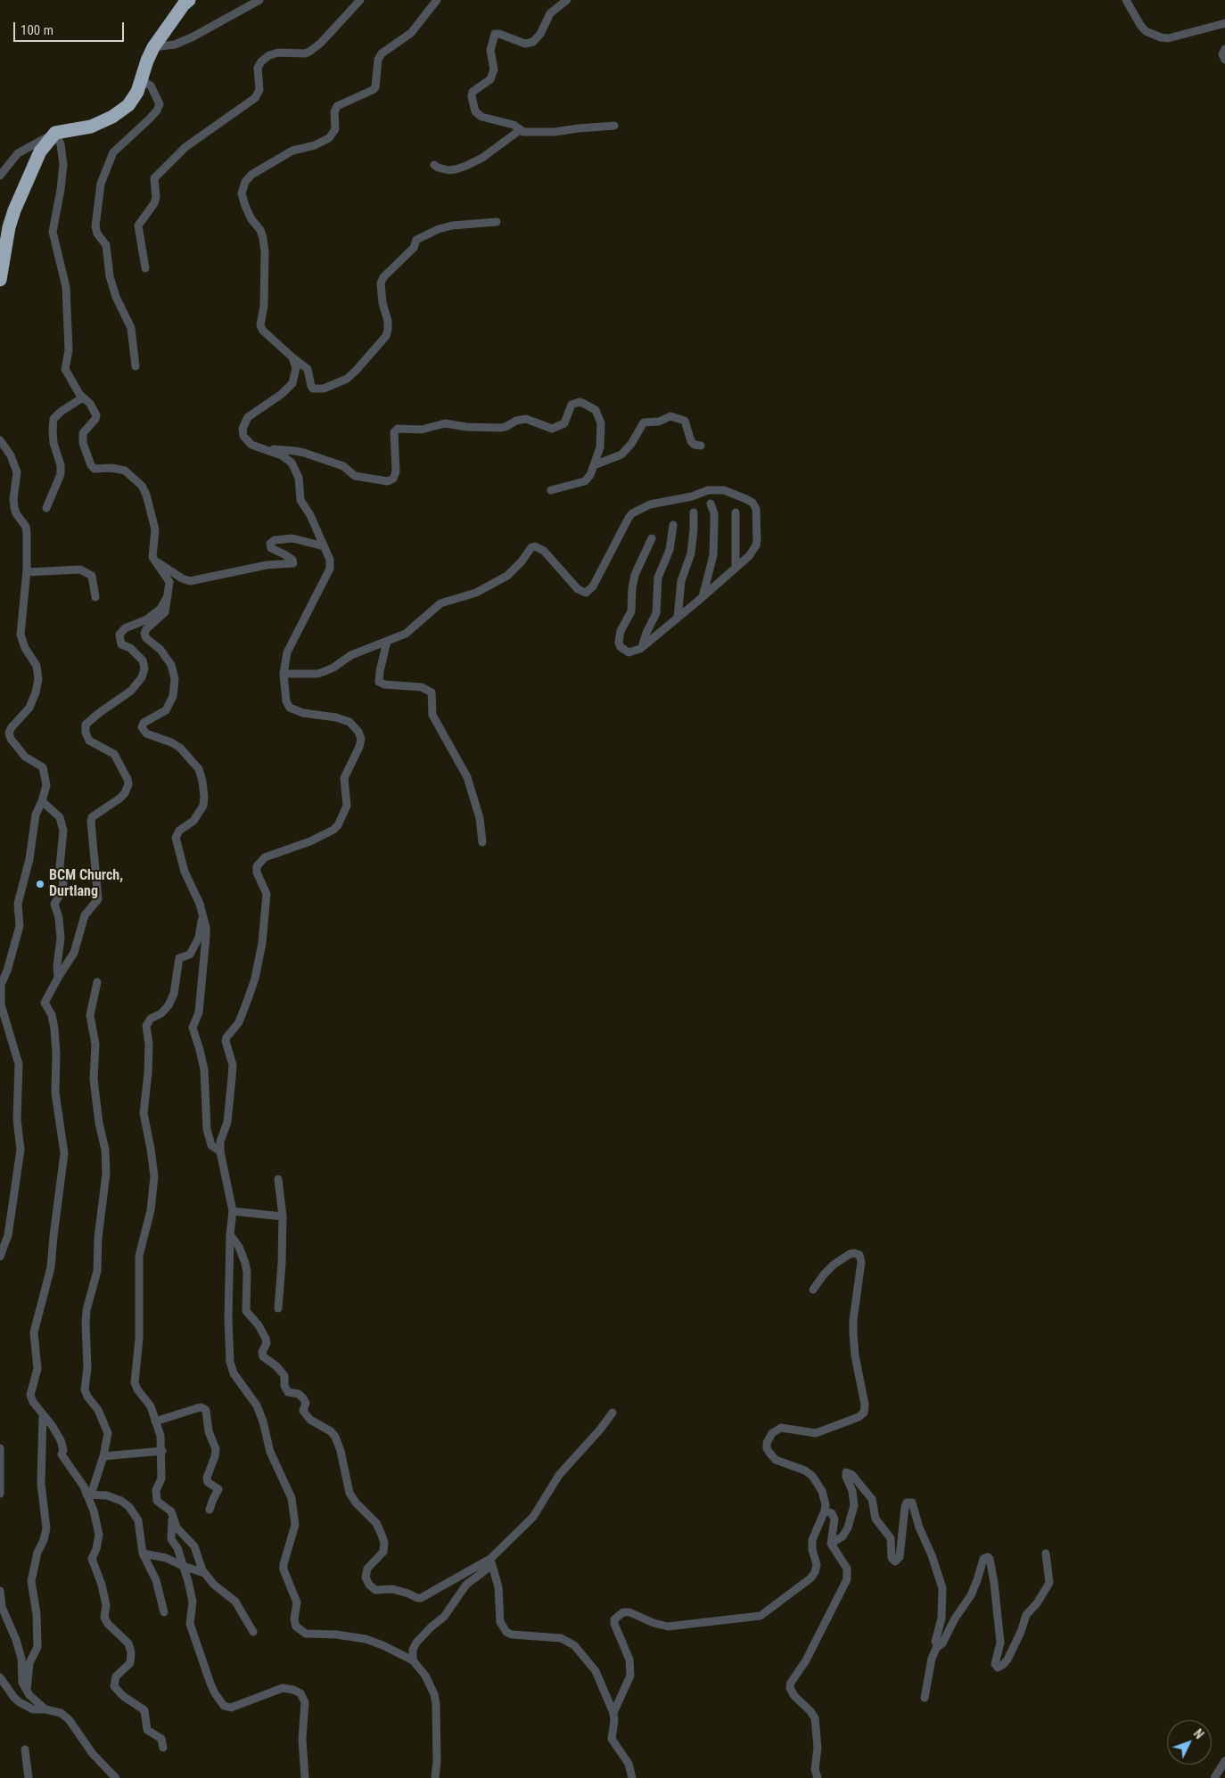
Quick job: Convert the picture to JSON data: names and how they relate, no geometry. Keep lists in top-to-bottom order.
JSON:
{
  "places": ["BCM Church, Durtlang"],
  "scale_bar": "100 m",
  "north": "top right"
}
